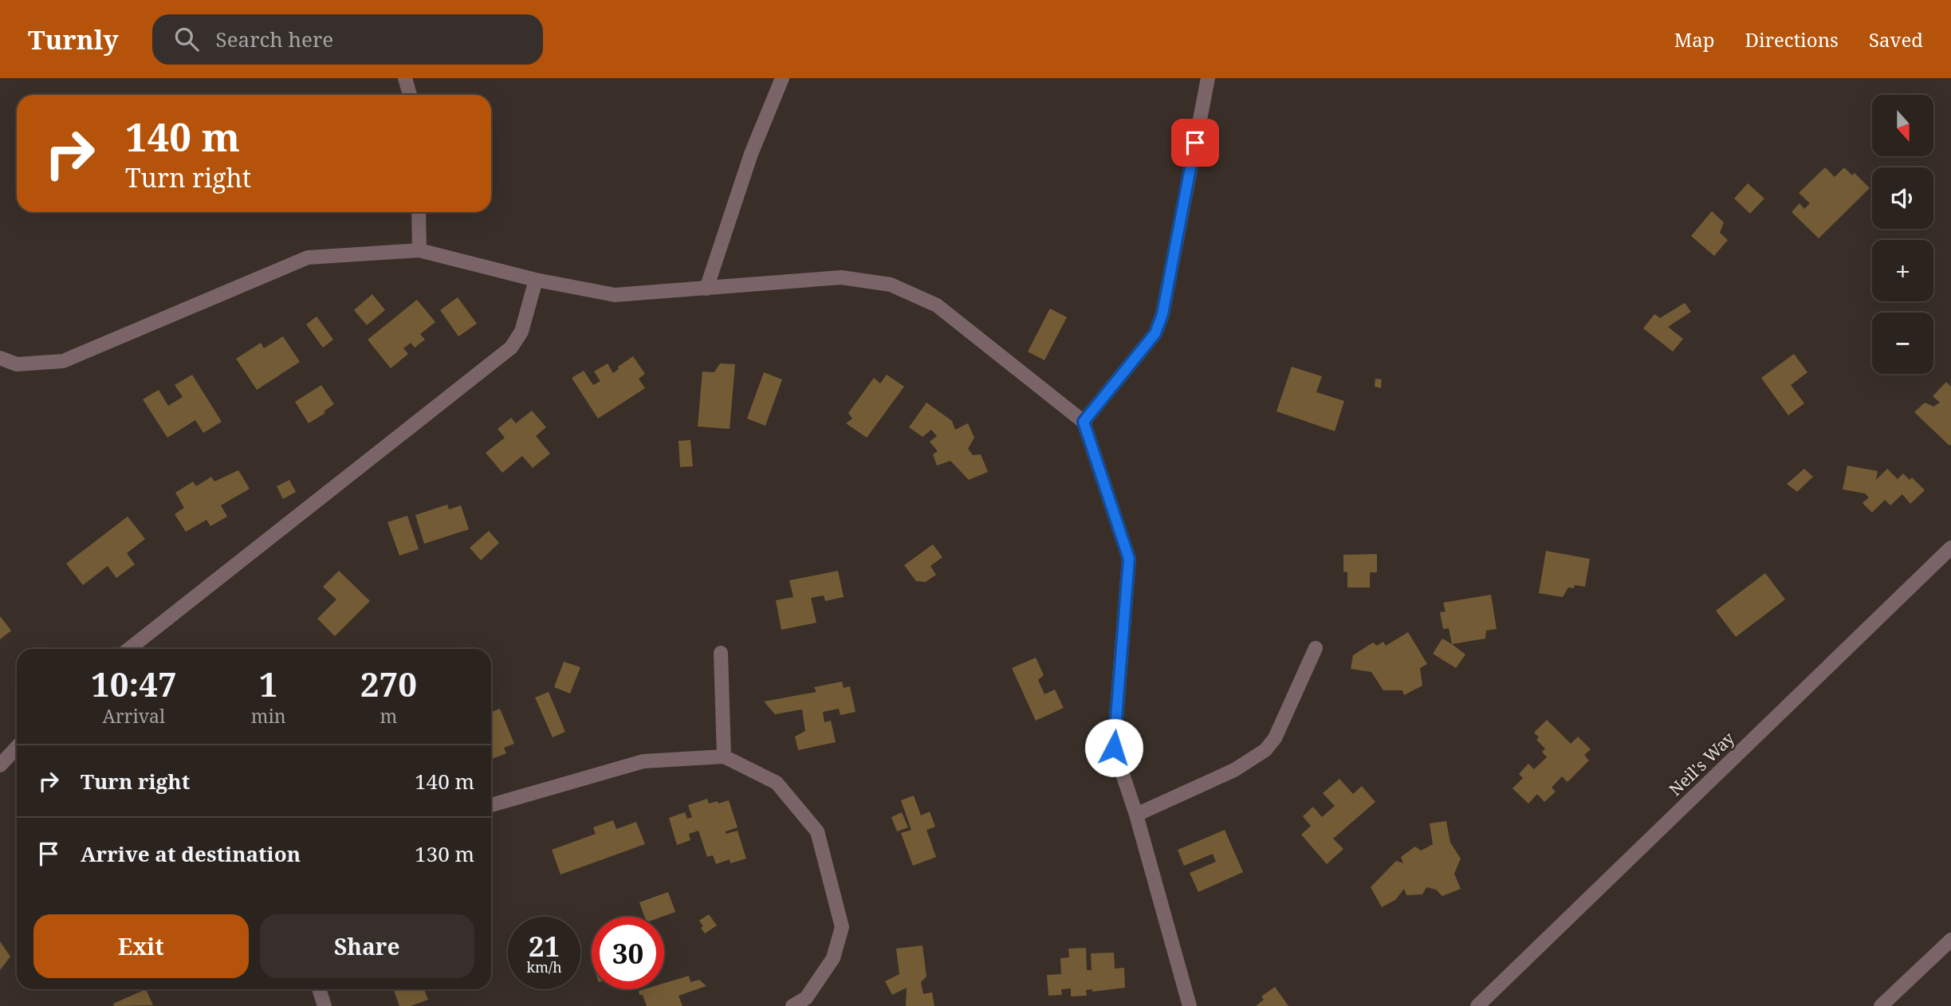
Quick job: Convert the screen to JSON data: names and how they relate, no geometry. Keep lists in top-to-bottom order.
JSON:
{
  "streets": {
    "street": ["Neil's Way"]
  },
  "north": "bottom",
  "page": {
    "header": "Turnly",
    "search": "Search here",
    "nav": ["Map", "Directions", "Saved"],
    "map_buttons": ["+", "−"],
    "turn": ["140 m", "Turn right"],
    "eta": [
      "10:47",
      "Arrival",
      "1",
      "min",
      "270",
      "m"
    ],
    "list": [
      {
        "name": "Turn right",
        "value": "140 m"
      },
      {
        "name": "Arrive at destination",
        "value": "130 m"
      }
    ],
    "buttons": ["Exit", "Share"],
    "speed": "21 km/h",
    "limit": "30"
  }
}
